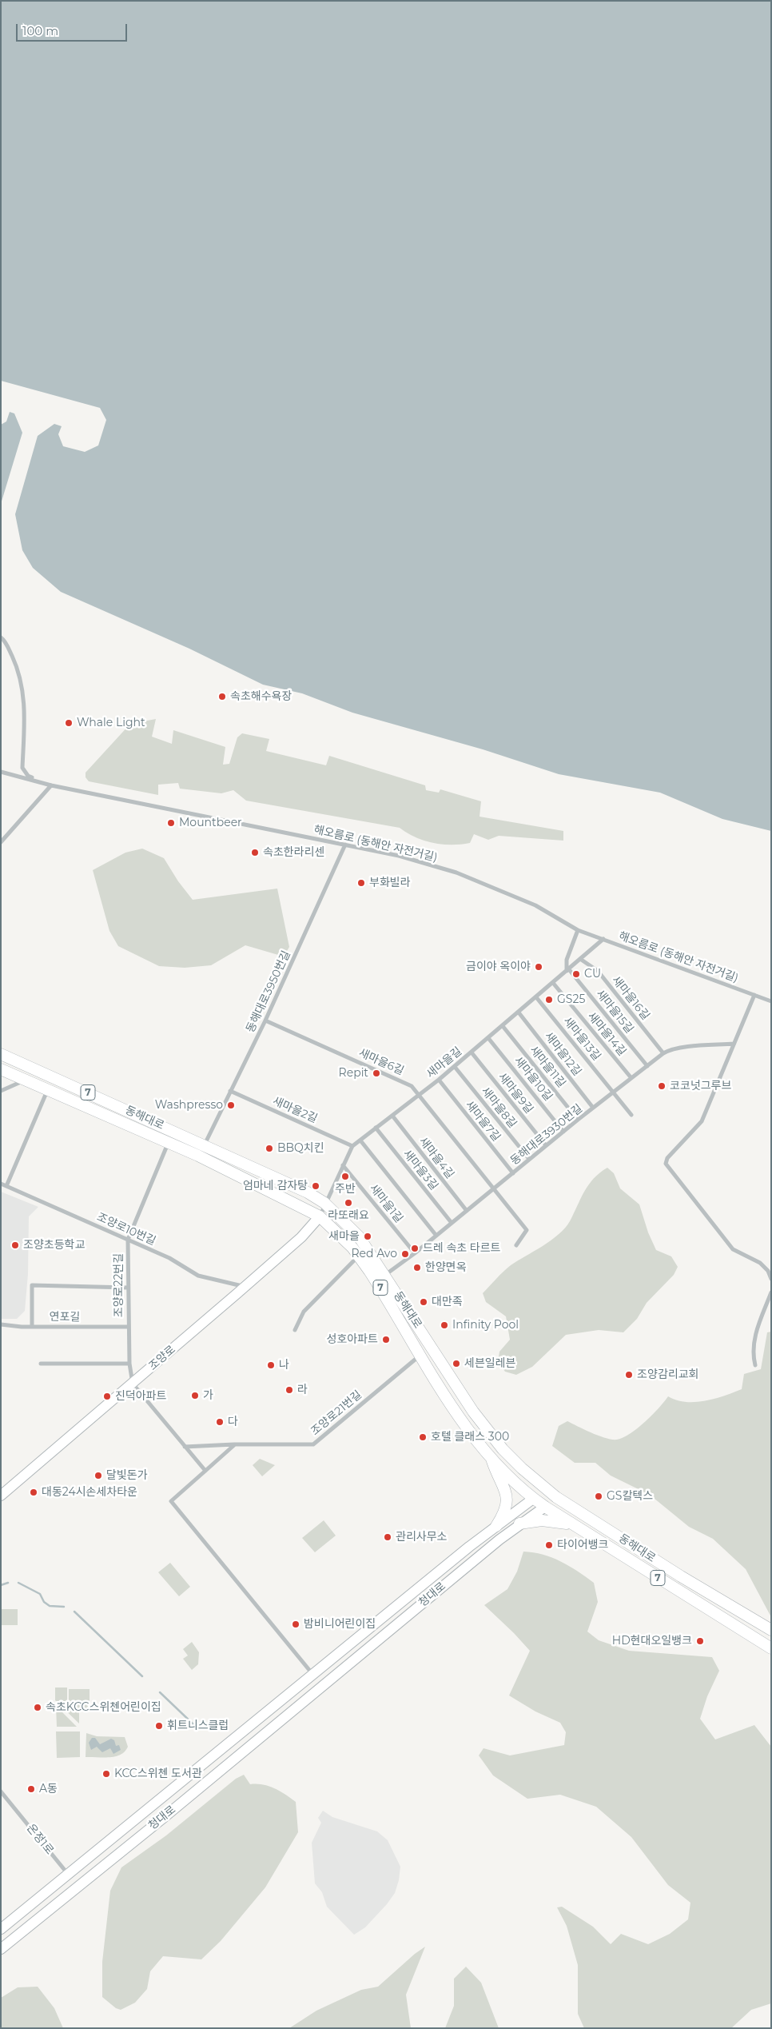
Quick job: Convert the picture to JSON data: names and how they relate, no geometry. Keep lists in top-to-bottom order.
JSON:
{
  "streets": {
    "main road": ["7", "동해대로"],
    "street": [
      "해오름로 (동해안 자전거길)",
      "동해대로3950번길",
      "새마을16길",
      "새마을15길",
      "새마을14길",
      "새마을13길",
      "새마을12길",
      "새마을6길",
      "새마을길",
      "새마을11길",
      "새마을10길",
      "새마을9길",
      "새마을8길",
      "새마을2길",
      "새마을7길",
      "동해대로3930번길",
      "새마을4길",
      "새마을3길",
      "새마을1길",
      "조양로10번길",
      "조양로22번길",
      "연포길",
      "조양로",
      "조양로21번길",
      "청대로",
      "온정1로"
    ]
  },
  "crossings": [
    ["해오름로 (동해안 자전거길)", "동해대로3950번길"],
    ["해오름로 (동해안 자전거길)", "새마을길"],
    ["동해대로3950번길", "새마을6길"],
    ["동해대로3950번길", "새마을2길"],
    ["동해대로3950번길", "동해대로"],
    ["새마을16길", "새마을길"],
    ["새마을16길", "동해대로3930번길"],
    ["새마을15길", "새마을길"],
    ["새마을15길", "동해대로3930번길"],
    ["새마을14길", "새마을길"],
    ["새마을14길", "동해대로3930번길"],
    ["새마을13길", "새마을길"],
    ["새마을13길", "동해대로3930번길"],
    ["새마을12길", "새마을길"],
    ["새마을12길", "동해대로3930번길"],
    ["새마을6길", "새마을길"],
    ["새마을6길", "동해대로3930번길"],
    ["새마을길", "새마을11길"],
    ["새마을길", "새마을10길"],
    ["새마을길", "새마을9길"],
    ["새마을길", "새마을8길"],
    ["새마을길", "새마을2길"],
    ["새마을길", "동해대로"],
    ["새마을길", "새마을7길"],
    ["새마을길", "새마을4길"],
    ["새마을길", "새마을3길"],
    ["새마을길", "새마을1길"],
    ["새마을길", "조양로"],
    ["새마을11길", "동해대로3930번길"],
    ["새마을10길", "동해대로3930번길"],
    ["새마을9길", "동해대로3930번길"],
    ["새마을8길", "동해대로3930번길"],
    ["동해대로", "동해대로3930번길"],
    ["동해대로", "조양로22번길"],
    ["동해대로", "조양로"],
    ["동해대로", "조양로21번길"],
    ["동해대로", "청대로"],
    ["새마을7길", "동해대로3930번길"],
    ["동해대로3930번길", "새마을4길"],
    ["동해대로3930번길", "새마을3길"],
    ["동해대로3930번길", "새마을1길"],
    ["조양로10번길", "조양로22번길"],
    ["조양로10번길", "조양로"],
    ["조양로22번길", "연포길"],
    ["조양로22번길", "조양로"],
    ["청대로", "온정1로"]
  ],
  "places": [
    "속초해수욕장",
    "Whale Light",
    "Mountbeer",
    "속초한라리센",
    "부화빌라",
    "금이야 옥이야",
    "CU",
    "GS25",
    "Repit",
    "코코넛그루브",
    "Washpresso",
    "BBQ치킨",
    "주반",
    "엄마네 감자탕",
    "라또래요",
    "새마을",
    "조양초등학교",
    "드레 속초 타르트",
    "Red Avo",
    "한양면옥",
    "대만족",
    "Infinity Pool",
    "성호아파트",
    "세븐일레븐",
    "나",
    "조양감리교회",
    "라",
    "가",
    "진덕아파트",
    "다",
    "호텔 클래스 300",
    "달빛돈가",
    "대동24시손세차타운",
    "GS칼텍스",
    "관리사무소",
    "타이어뱅크",
    "밤비니어린이집",
    "HD현대오일뱅크",
    "속초KCC스위첸어린이집",
    "휘트니스클럽",
    "KCC스위첸 도서관",
    "A동"
  ],
  "scale_bar": "100 m"
}
